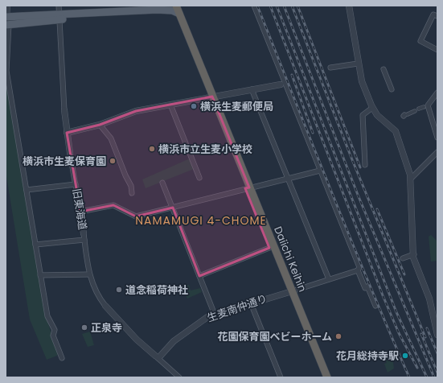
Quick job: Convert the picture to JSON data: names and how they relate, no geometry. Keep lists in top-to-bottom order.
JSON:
{
  "streets": {
    "highway": ["Daiichi Keihin"],
    "street": ["旧東海道", "生麦南仲通り"]
  },
  "crossings": [
    ["旧東海道", "生麦南仲通り"],
    ["Daiichi Keihin", "生麦南仲通り"]
  ],
  "districts": ["NAMAMUGI 4-CHOME"],
  "places": [
    "横浜生麦郵便局",
    "横浜市立生麦小学校",
    "横浜市生麦保育園",
    "道念稲荷神社",
    "正泉寺",
    "花園保育園ベビーホーム",
    "花月総持寺駅"
  ]
}
